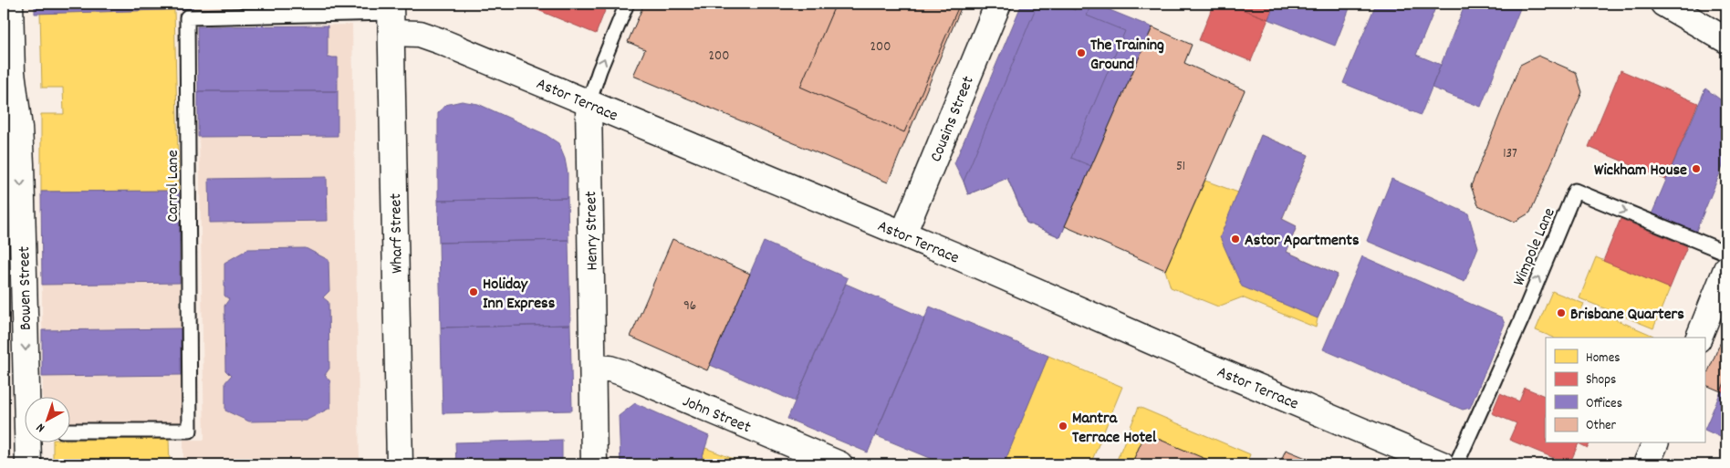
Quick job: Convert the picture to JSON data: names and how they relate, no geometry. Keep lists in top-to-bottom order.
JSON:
{
  "streets": {
    "street": [
      "Astor Terrace",
      "Cousins Street",
      "Henry Street",
      "Wharf Street",
      "Bowen Street",
      "John Street"
    ],
    "lane": ["Carrol Lane", "Wimpole Lane"]
  },
  "crossings": [
    ["Astor Terrace", "Cousins Street"],
    ["Astor Terrace", "Carrol Lane"],
    ["Astor Terrace", "Henry Street"],
    ["Astor Terrace", "Wharf Street"],
    ["Carrol Lane", "Wharf Street"],
    ["Henry Street", "John Street"]
  ],
  "one_way": ["Bowen Street"],
  "places": [
    "The Training Ground",
    "Wickham House",
    "Astor Apartments",
    "Holiday Inn Express",
    "Brisbane Quarters",
    "Mantra Terrace Hotel"
  ],
  "house_numbers": [
    "200",
    "200",
    "137",
    "51",
    "96"
  ],
  "legend": [
    "Homes",
    "Shops",
    "Offices",
    "Other"
  ],
  "north": "bottom left"
}
